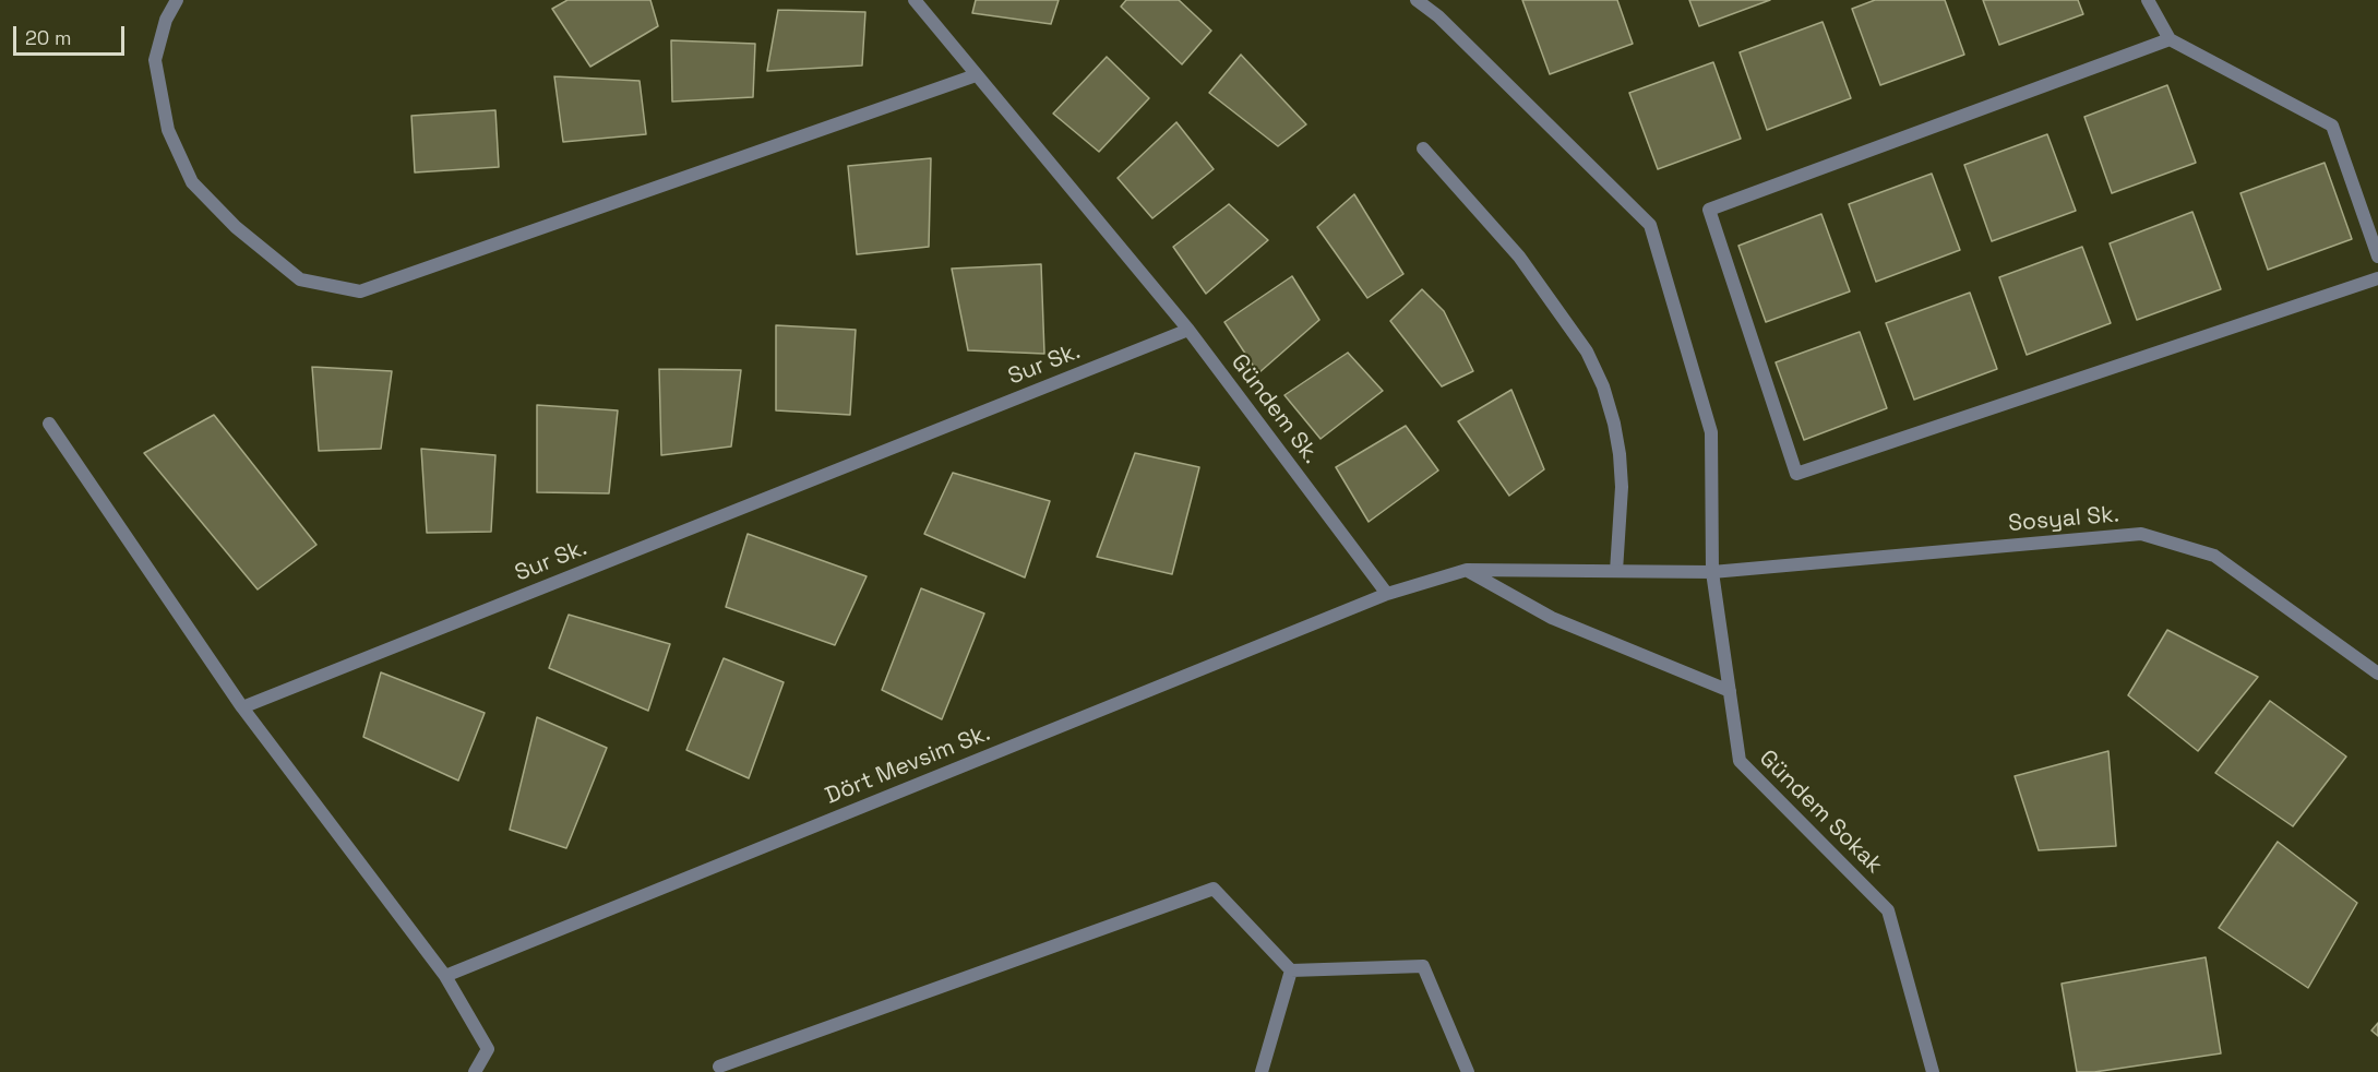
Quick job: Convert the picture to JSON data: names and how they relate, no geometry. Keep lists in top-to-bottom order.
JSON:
{
  "streets": {
    "street": [
      "Sur Sk.",
      "Gündem Sk.",
      "Sosyal Sk.",
      "Dört Mevsim Sk.",
      "Gündem Sokak"
    ]
  },
  "crossings": [
    ["Sur Sk.", "Gündem Sk."],
    ["Gündem Sk.", "Dört Mevsim Sk."],
    ["Sosyal Sk.", "Gündem Sokak"]
  ],
  "scale_bar": "20 m"
}
